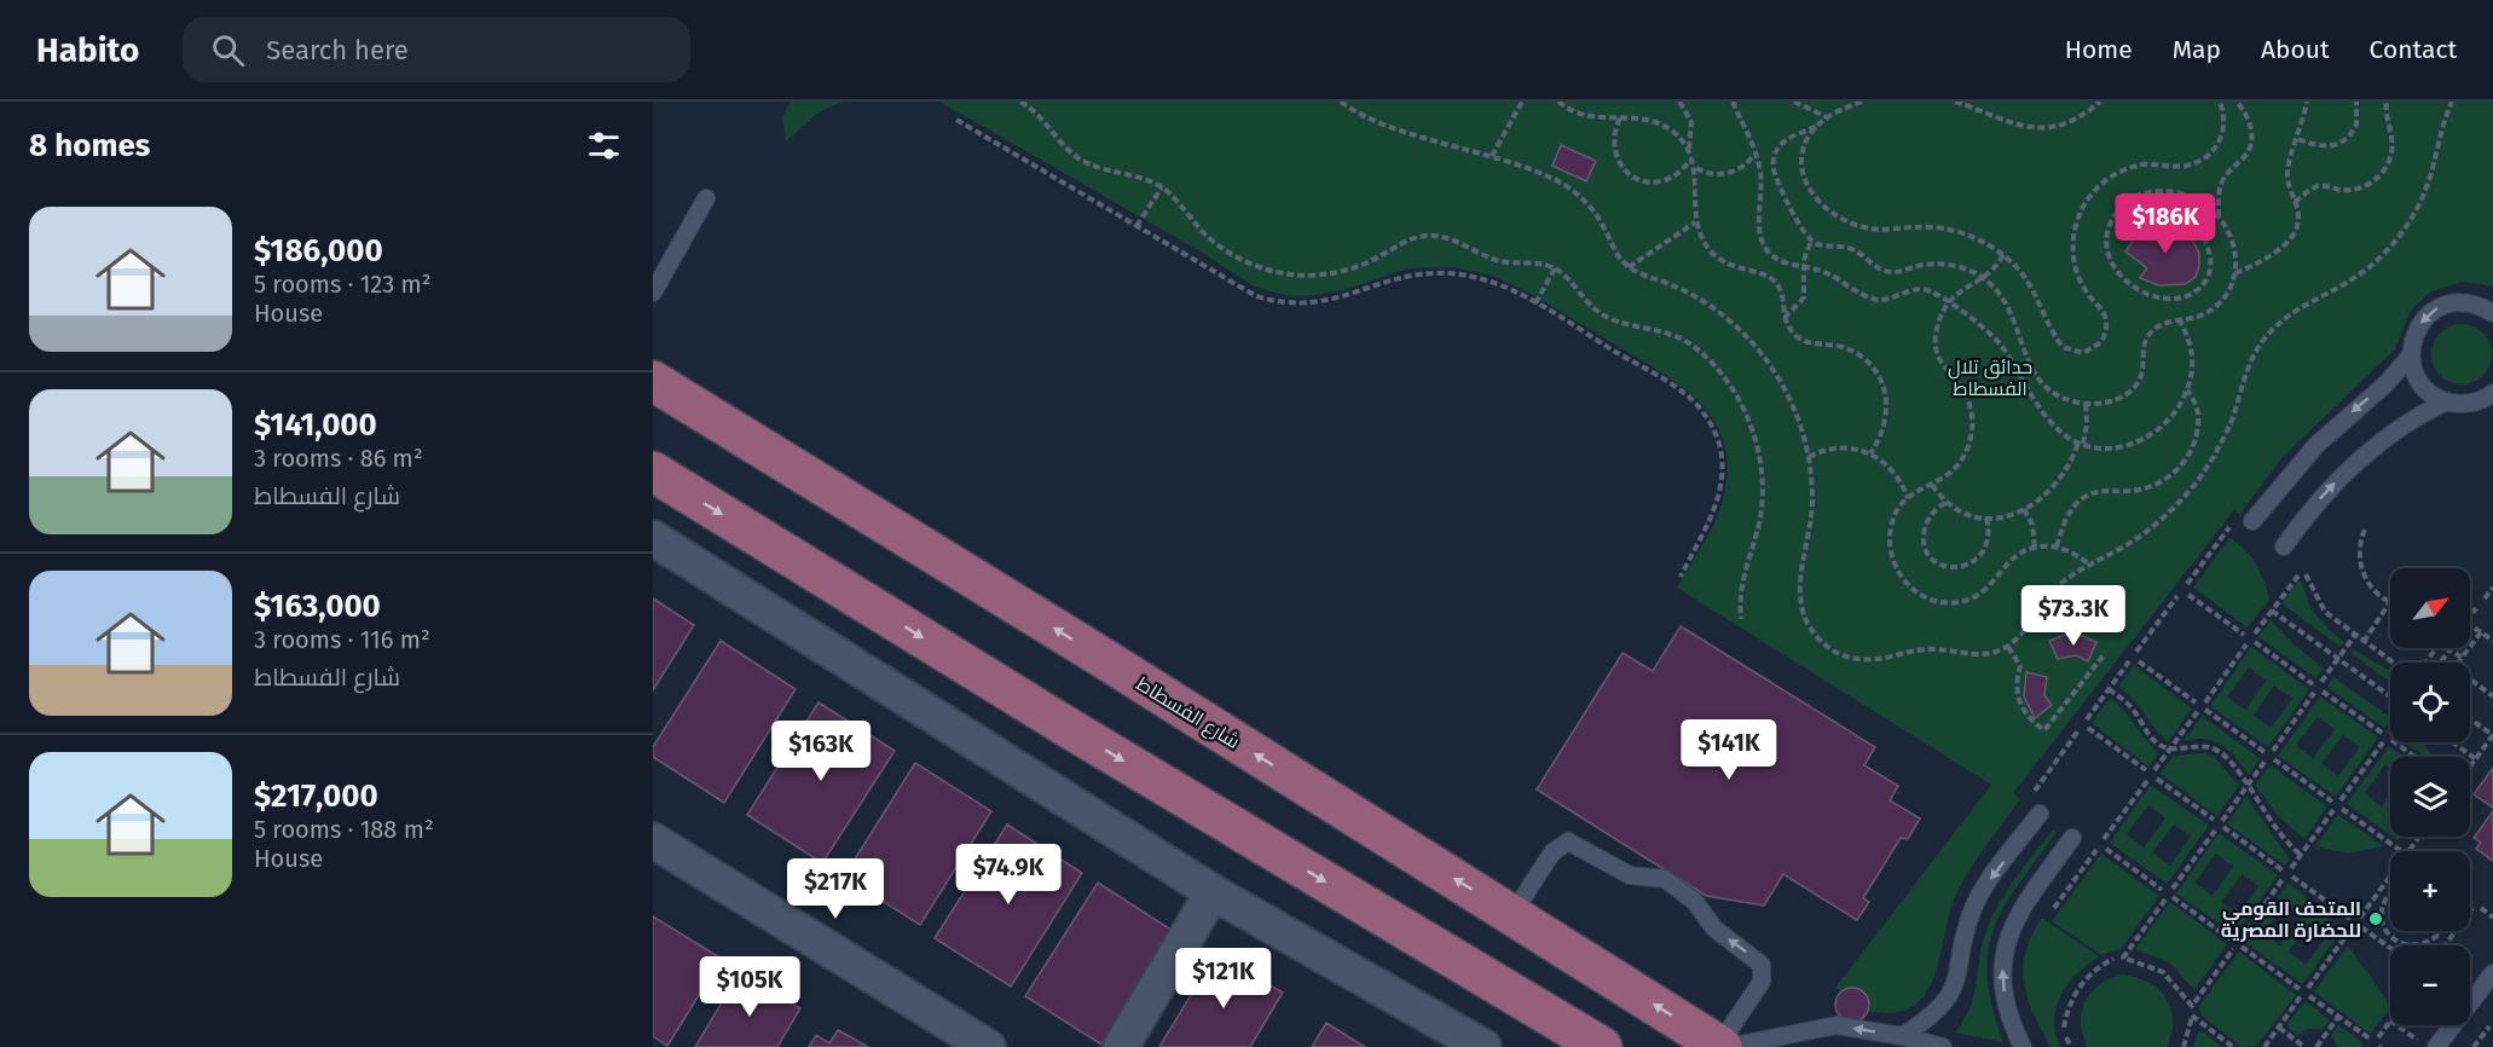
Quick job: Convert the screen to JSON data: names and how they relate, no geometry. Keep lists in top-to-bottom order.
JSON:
{
  "streets": {
    "main road": ["شارع الفسطاط"]
  },
  "parks": ["حدائق تلال الفسطاط"],
  "places": ["المتحف القومي للحضارة المصرية"],
  "north": "top right",
  "page": {
    "header": "Habito",
    "search": "Search here",
    "nav": [
      "Home",
      "Map",
      "About",
      "Contact"
    ],
    "heading": "8 homes",
    "list": [
      {
        "name": "$186,000",
        "note": "5 rooms · 123 m² · House"
      },
      {
        "name": "$141,000",
        "note": "3 rooms · 86 m² · شارع الفسطاط"
      },
      {
        "name": "$163,000",
        "note": "3 rooms · 116 m² · شارع الفسطاط"
      },
      {
        "name": "$217,000",
        "note": "5 rooms · 188 m² · House"
      }
    ],
    "price": [
      "$186K",
      "$73.3K",
      "$141K",
      "$163K",
      "$74.9K",
      "$217K",
      "$121K",
      "$105K"
    ],
    "map_buttons": ["+", "−"]
  }
}
